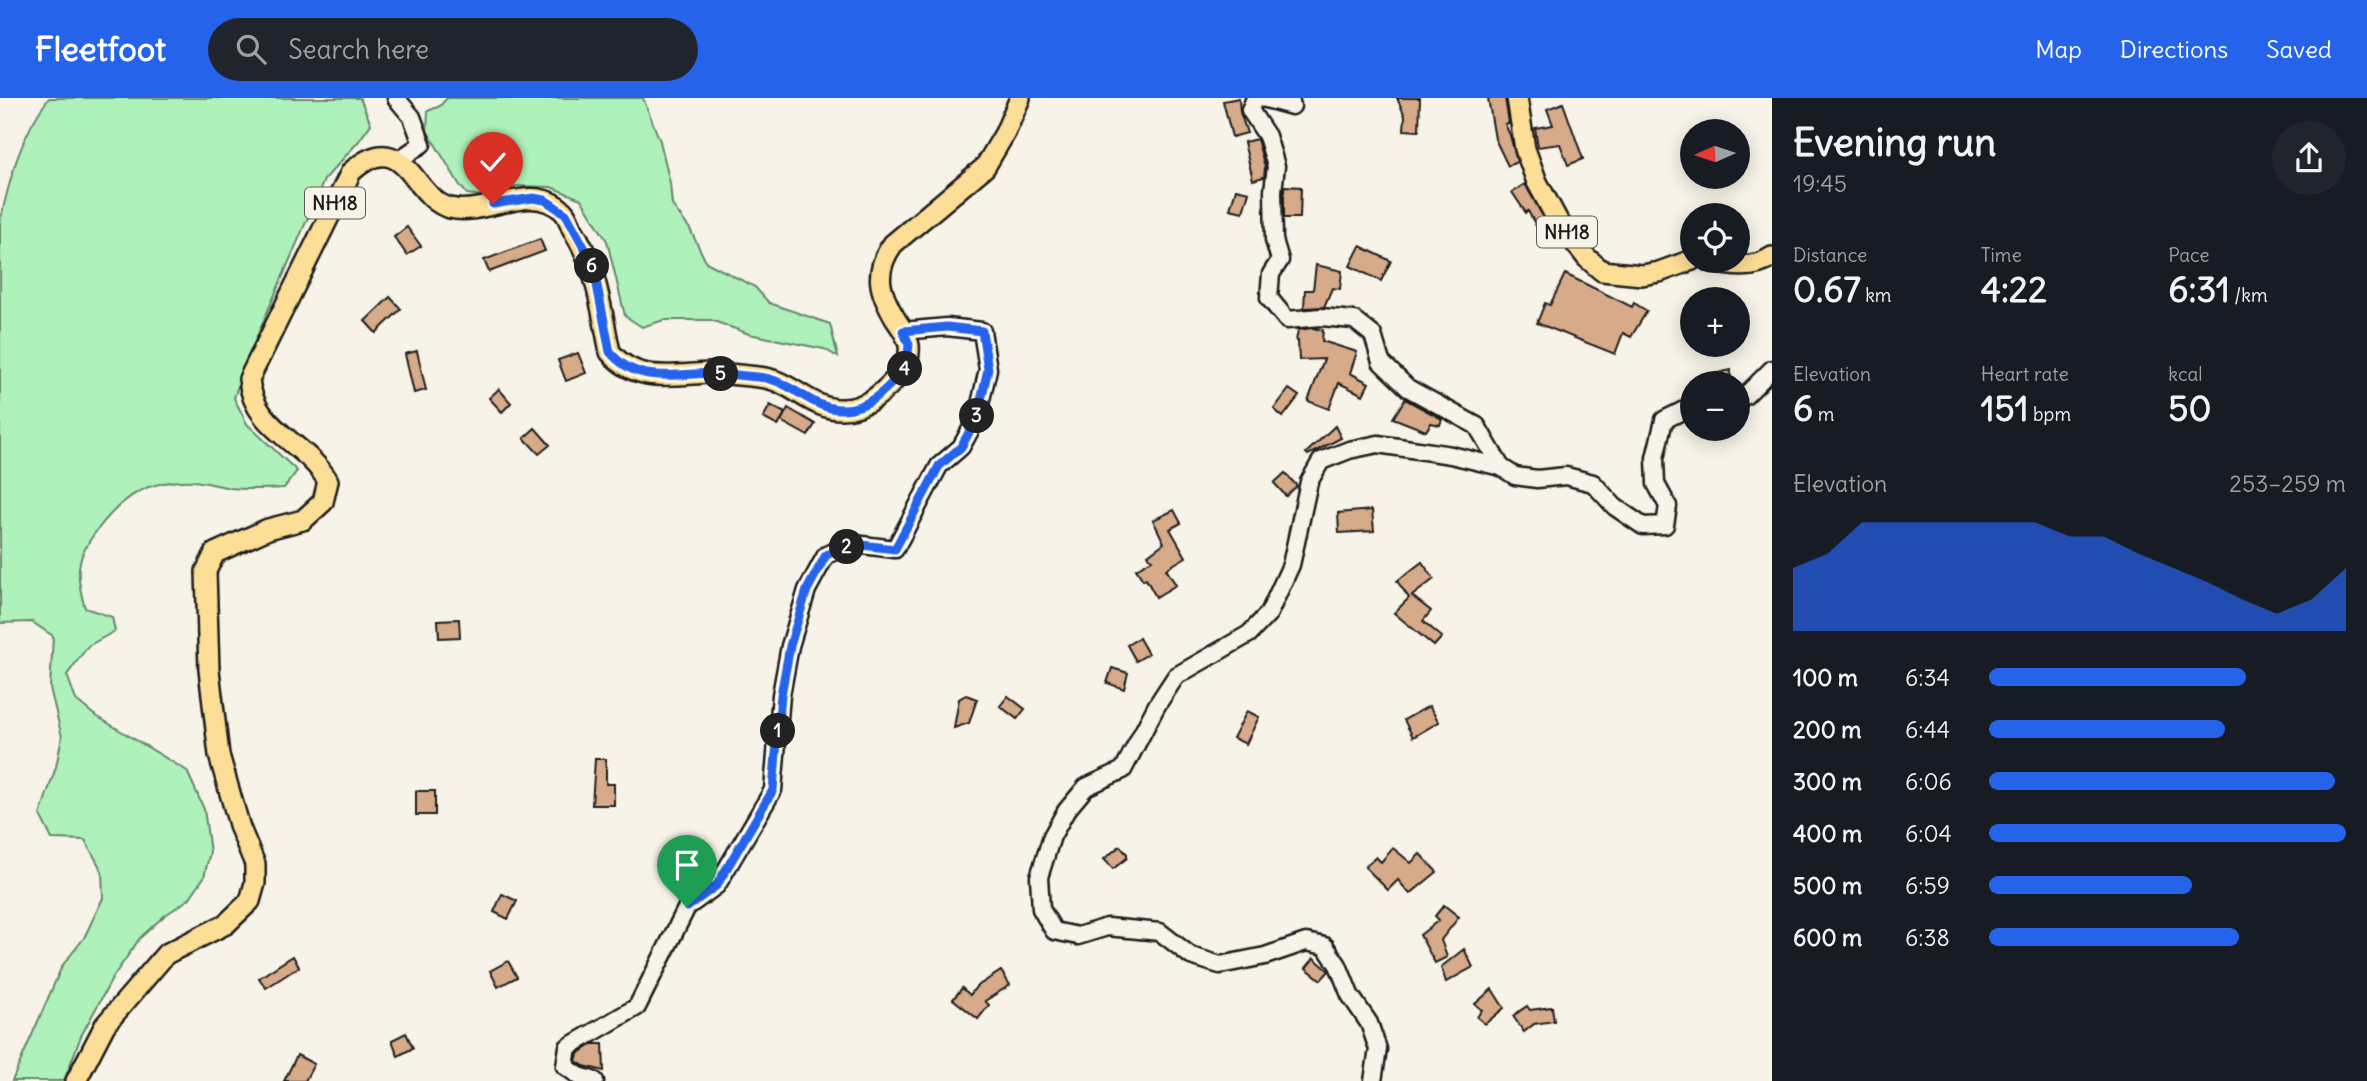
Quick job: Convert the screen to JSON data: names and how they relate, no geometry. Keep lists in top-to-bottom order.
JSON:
{
  "streets": {
    "main road": ["NH18"]
  },
  "north": "left",
  "page": {
    "header": "Fleetfoot",
    "search": "Search here",
    "nav": ["Map", "Directions", "Saved"],
    "heading": ["Evening run", "19:45"],
    "map_buttons": ["+", "−"],
    "stats": [
      ["Distance", "0.67 km"],
      ["Time", "4:22"],
      ["Pace", "6:31 /km"],
      ["Elevation", "6 m"],
      ["Heart rate", "151 bpm"],
      ["kcal", "50"]
    ],
    "pins": [
      "6",
      "4",
      "5",
      "3",
      "2",
      "1"
    ],
    "chart": ["Elevation", "253–259 m"],
    "list": [
      {
        "name": "100 m",
        "note": "6:34"
      },
      {
        "name": "200 m",
        "note": "6:44"
      },
      {
        "name": "300 m",
        "note": "6:06"
      },
      {
        "name": "400 m",
        "note": "6:04"
      },
      {
        "name": "500 m",
        "note": "6:59"
      },
      {
        "name": "600 m",
        "note": "6:38"
      }
    ]
  }
}
